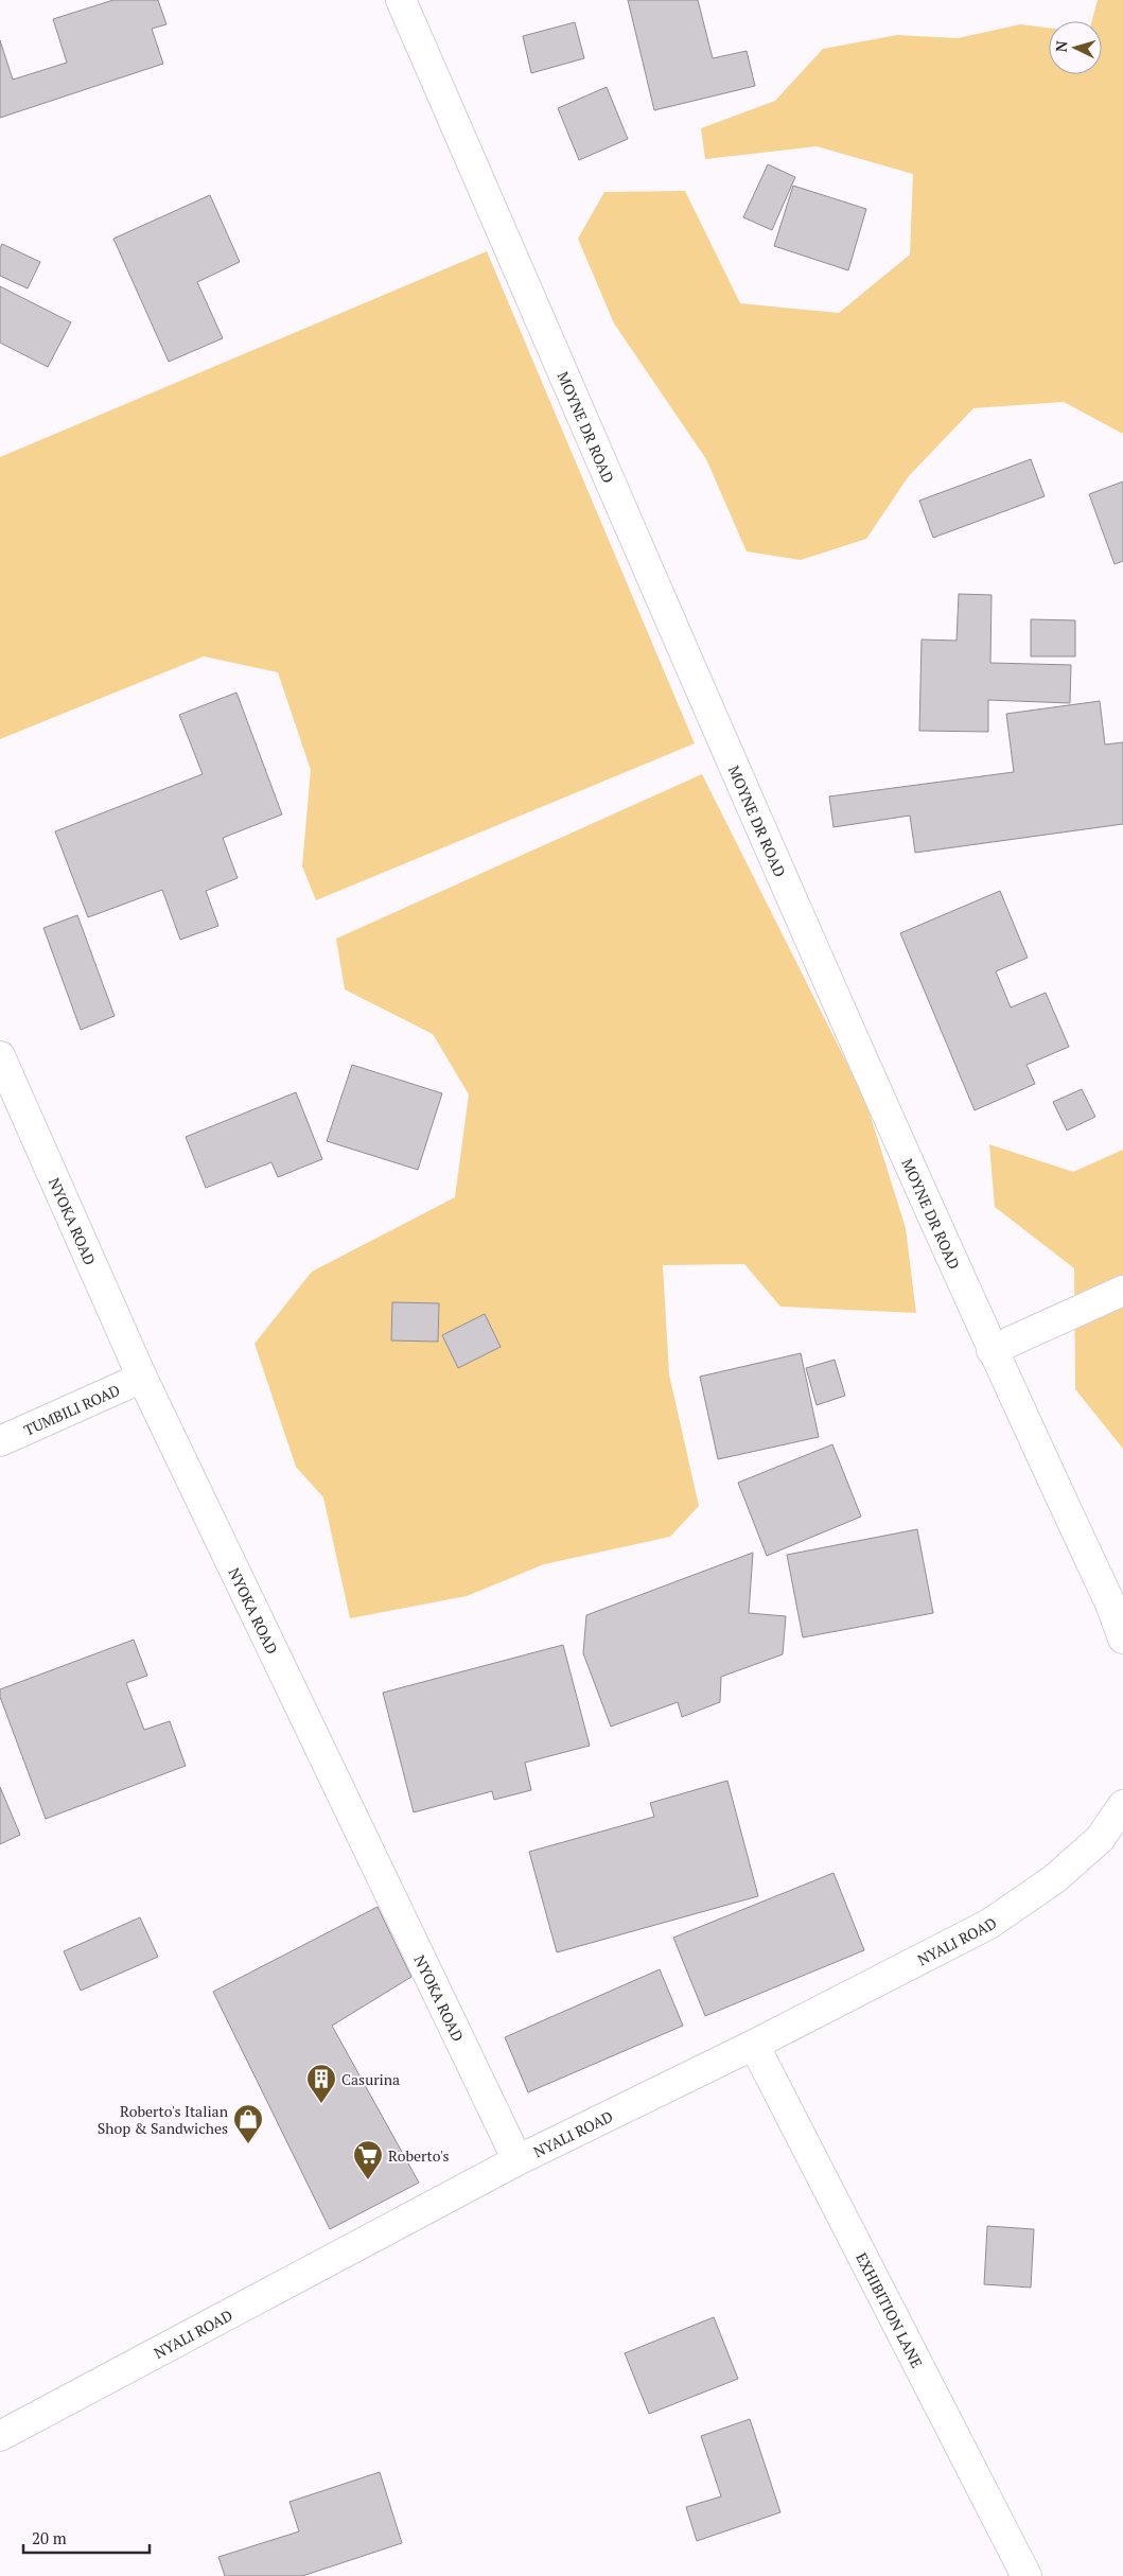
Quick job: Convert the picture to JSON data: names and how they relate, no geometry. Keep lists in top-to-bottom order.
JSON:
{
  "streets": {
    "main road": [
      "MOYNE DR ROAD",
      "NYOKA ROAD",
      "TUMBILI ROAD",
      "NYALI ROAD",
      "EXHIBITION LANE"
    ]
  },
  "crossings": [
    ["NYOKA ROAD", "TUMBILI ROAD"],
    ["NYOKA ROAD", "NYALI ROAD"],
    ["NYALI ROAD", "EXHIBITION LANE"]
  ],
  "places": {
    "building": ["Casurina"],
    "shop": ["Roberto's Italian Shop & Sandwiches"],
    "supermarket": ["Roberto's"]
  },
  "scale_bar": "20 m",
  "north": "left"
}
